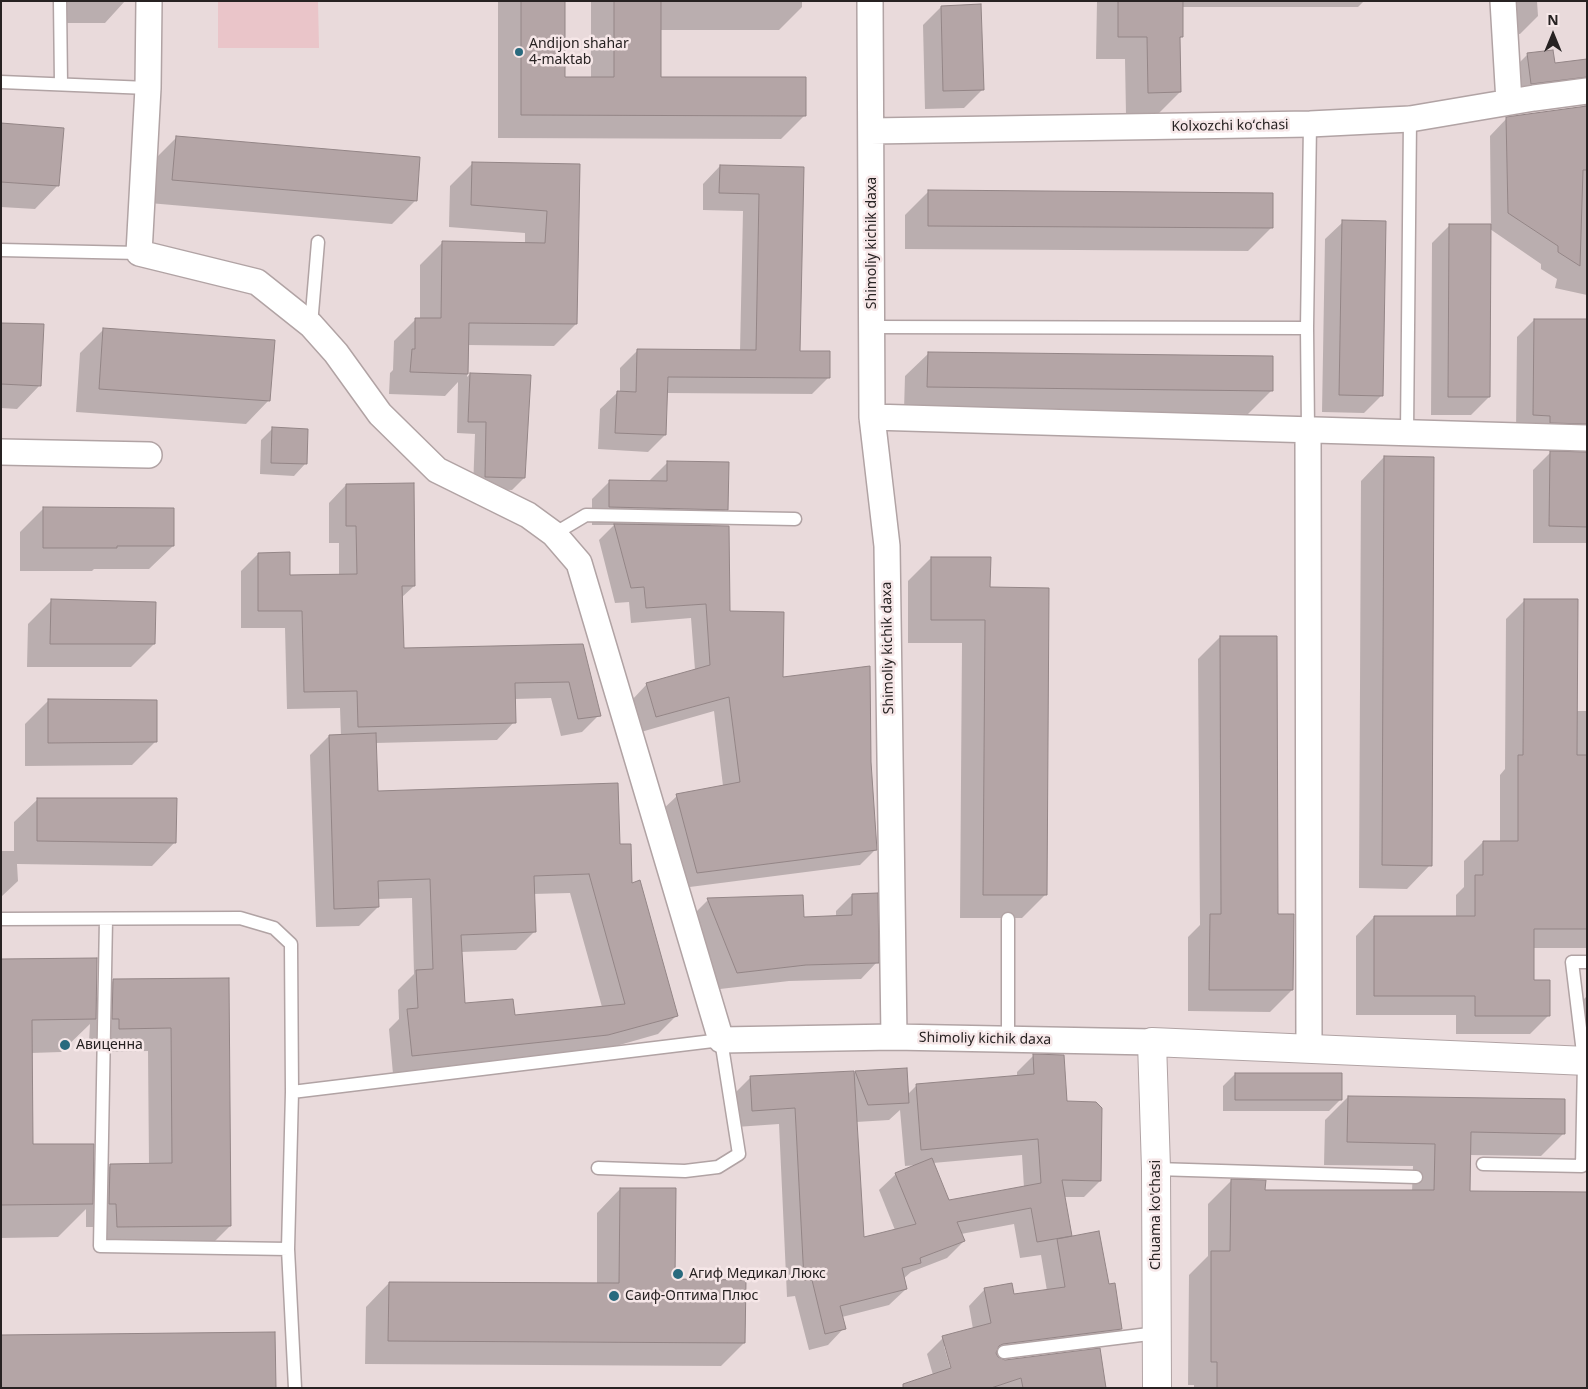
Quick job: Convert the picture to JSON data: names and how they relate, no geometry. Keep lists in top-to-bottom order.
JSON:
{
  "streets": {
    "street": ["Kolxozchi koʻchasi", "Shimoliy kichik daxa", "Chuama ko'chasi"]
  },
  "crossings": [
    ["Kolxozchi koʻchasi", "Shimoliy kichik daxa"],
    ["Shimoliy kichik daxa", "Chuama ko'chasi"]
  ],
  "places": [
    "Andijon shahar 4-maktab",
    "Авиценна",
    "Агиф Медикал Люкс",
    "Саиф-Оптима Плюс"
  ],
  "north": "top"
}
